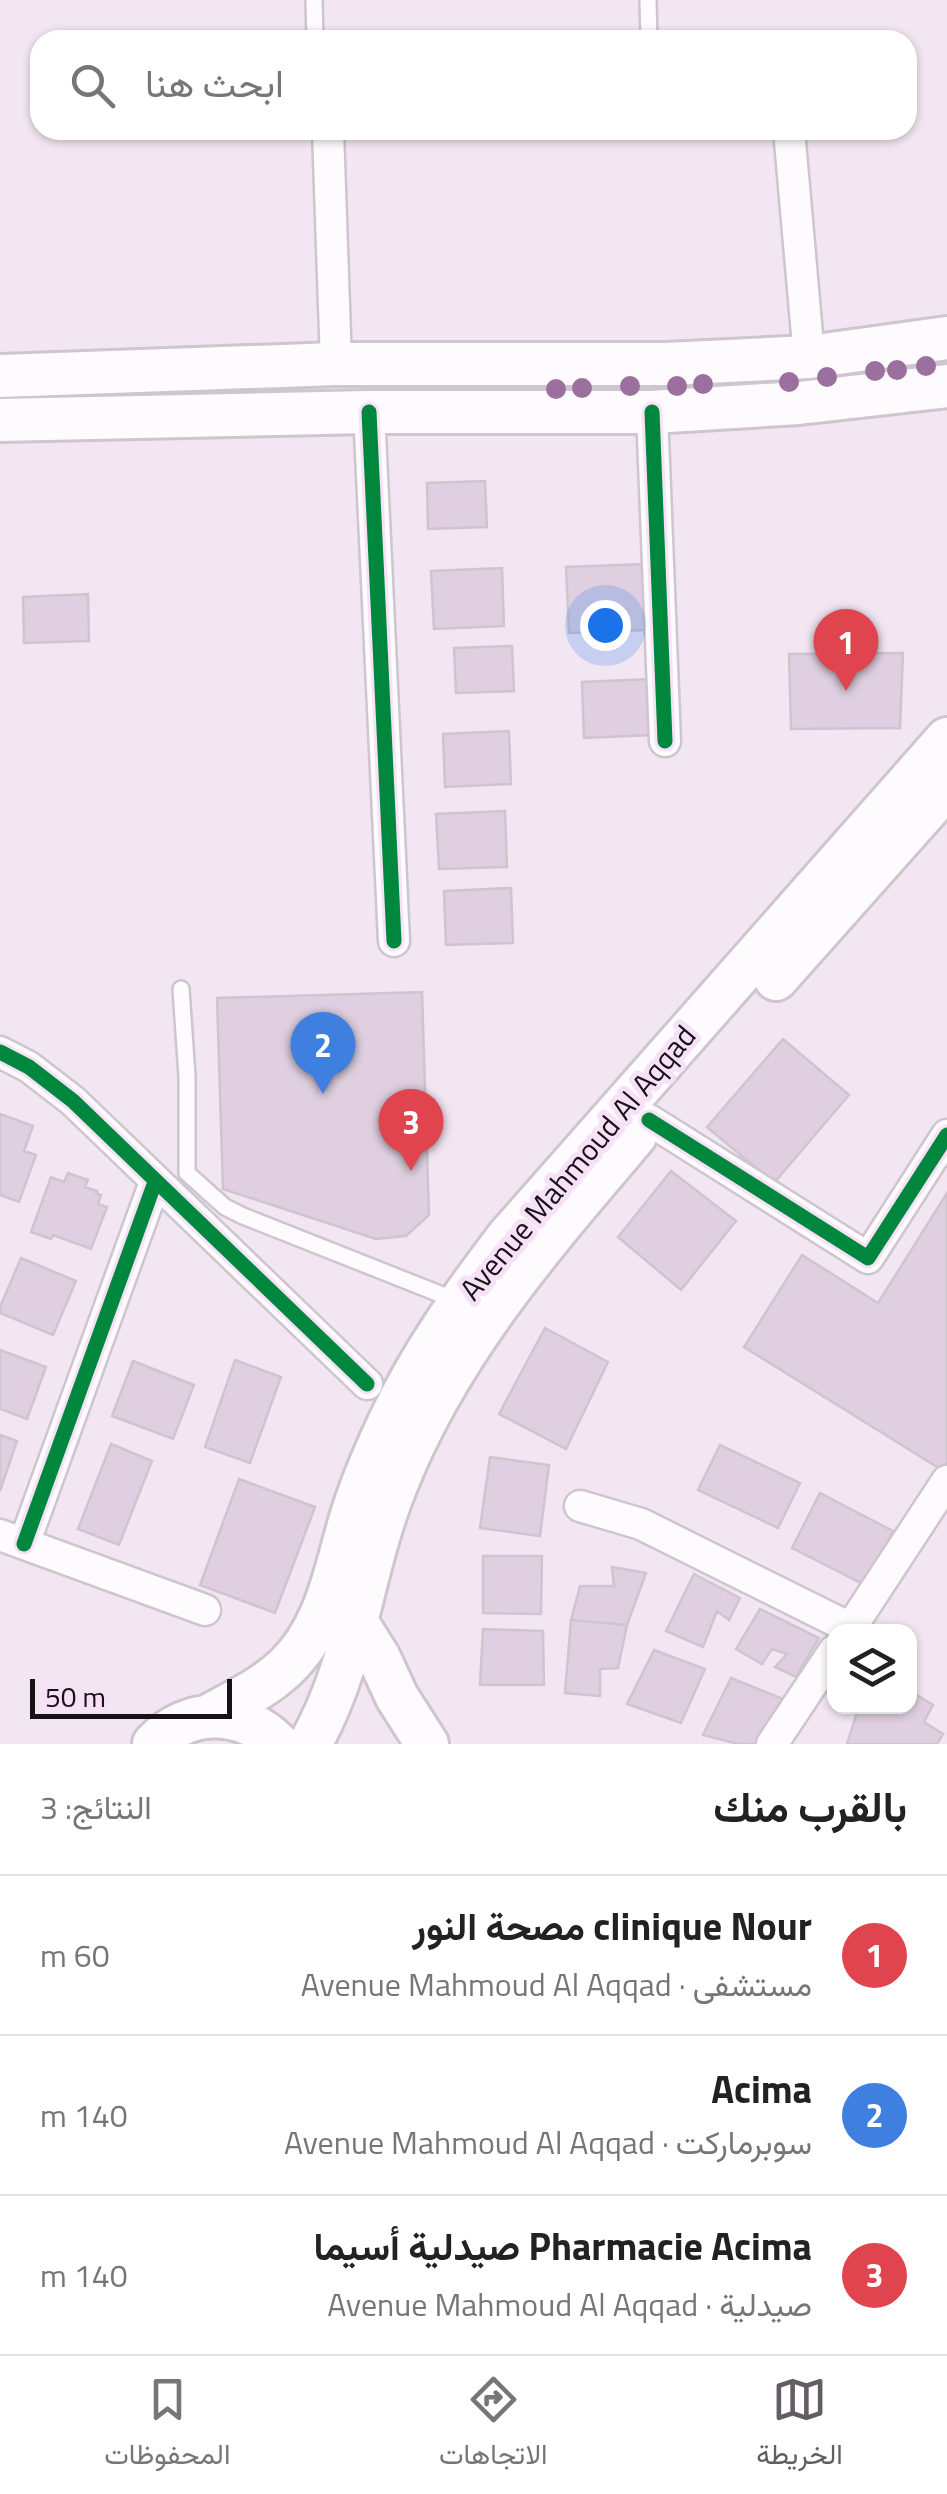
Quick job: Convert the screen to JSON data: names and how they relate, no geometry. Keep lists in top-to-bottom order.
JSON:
{
  "streets": {
    "main road": ["Avenue Mahmoud Al Aqqad"]
  },
  "scale_bar": "50 m",
  "page": {
    "search": "ابحث هنا",
    "pins": ["1", "2", "3"],
    "scale": "50 m",
    "heading": ["بالقرب منك", "النتائج: 3"],
    "list": [
      {
        "mark": "1",
        "name": "clinique Nour مصحة النور",
        "note": "مستشفى · Avenue Mahmoud Al Aqqad",
        "value": "60 m"
      },
      {
        "mark": "2",
        "name": "Acima",
        "note": "سوبرماركت · Avenue Mahmoud Al Aqqad",
        "value": "140 m"
      },
      {
        "mark": "3",
        "name": "Pharmacie Acima صيدلية أسيما",
        "note": "صيدلية · Avenue Mahmoud Al Aqqad",
        "value": "140 m"
      }
    ],
    "nav": ["الخريطة", "الاتجاهات", "المحفوظات"]
  }
}
